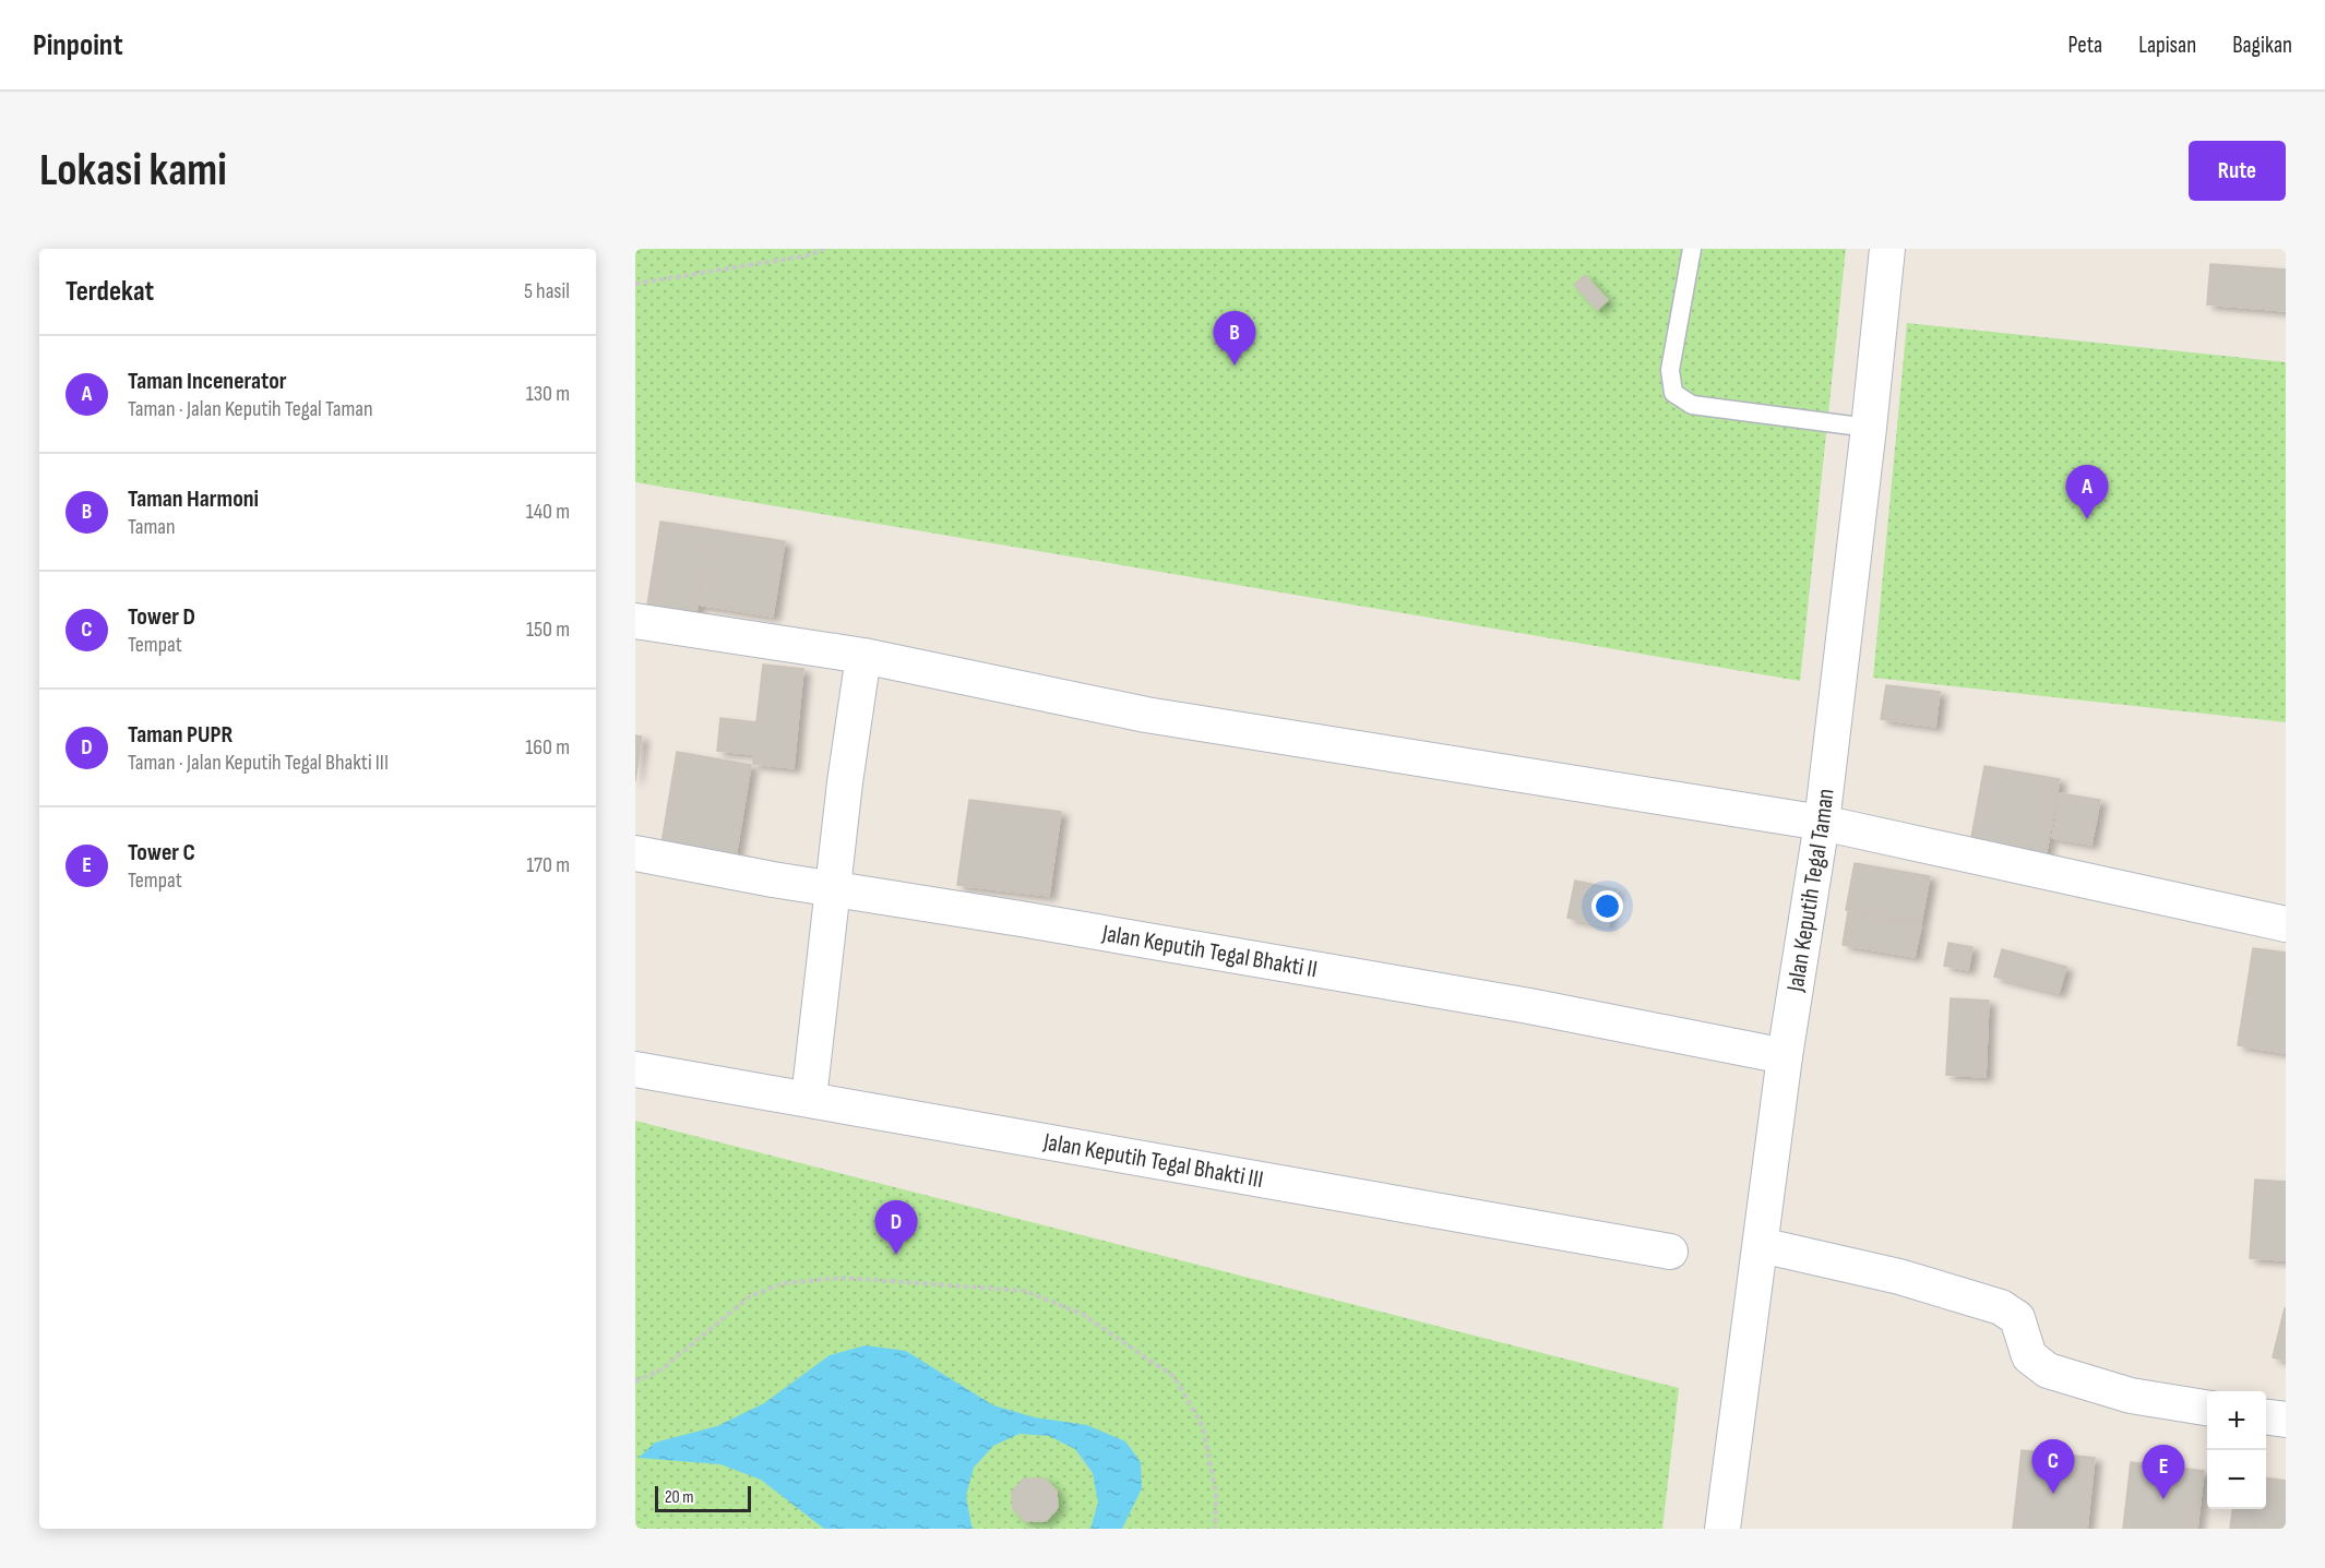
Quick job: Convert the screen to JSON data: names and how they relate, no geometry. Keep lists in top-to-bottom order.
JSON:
{
  "streets": {
    "street": ["Jalan Keputih Tegal Taman", "Jalan Keputih Tegal Bhakti II", "Jalan Keputih Tegal Bhakti III"]
  },
  "crossings": [
    ["Jalan Keputih Tegal Taman", "Jalan Keputih Tegal Bhakti II"]
  ],
  "scale_bar": "20 m",
  "page": {
    "header": "Pinpoint",
    "nav": ["Peta", "Lapisan", "Bagikan"],
    "buttons": "Rute",
    "title": "Lokasi kami",
    "heading": ["Terdekat", "5 hasil"],
    "pins": [
      "B",
      "A",
      "D",
      "C",
      "E"
    ],
    "list": [
      {
        "mark": "A",
        "name": "Taman Incenerator",
        "note": "Taman · Jalan Keputih Tegal Taman",
        "value": "130 m"
      },
      {
        "mark": "B",
        "name": "Taman Harmoni",
        "note": "Taman",
        "value": "140 m"
      },
      {
        "mark": "C",
        "name": "Tower D",
        "note": "Tempat",
        "value": "150 m"
      },
      {
        "mark": "D",
        "name": "Taman PUPR",
        "note": "Taman · Jalan Keputih Tegal Bhakti III",
        "value": "160 m"
      },
      {
        "mark": "E",
        "name": "Tower C",
        "note": "Tempat",
        "value": "170 m"
      }
    ],
    "map_buttons": ["+", "−"],
    "scale": "20 m"
  }
}
